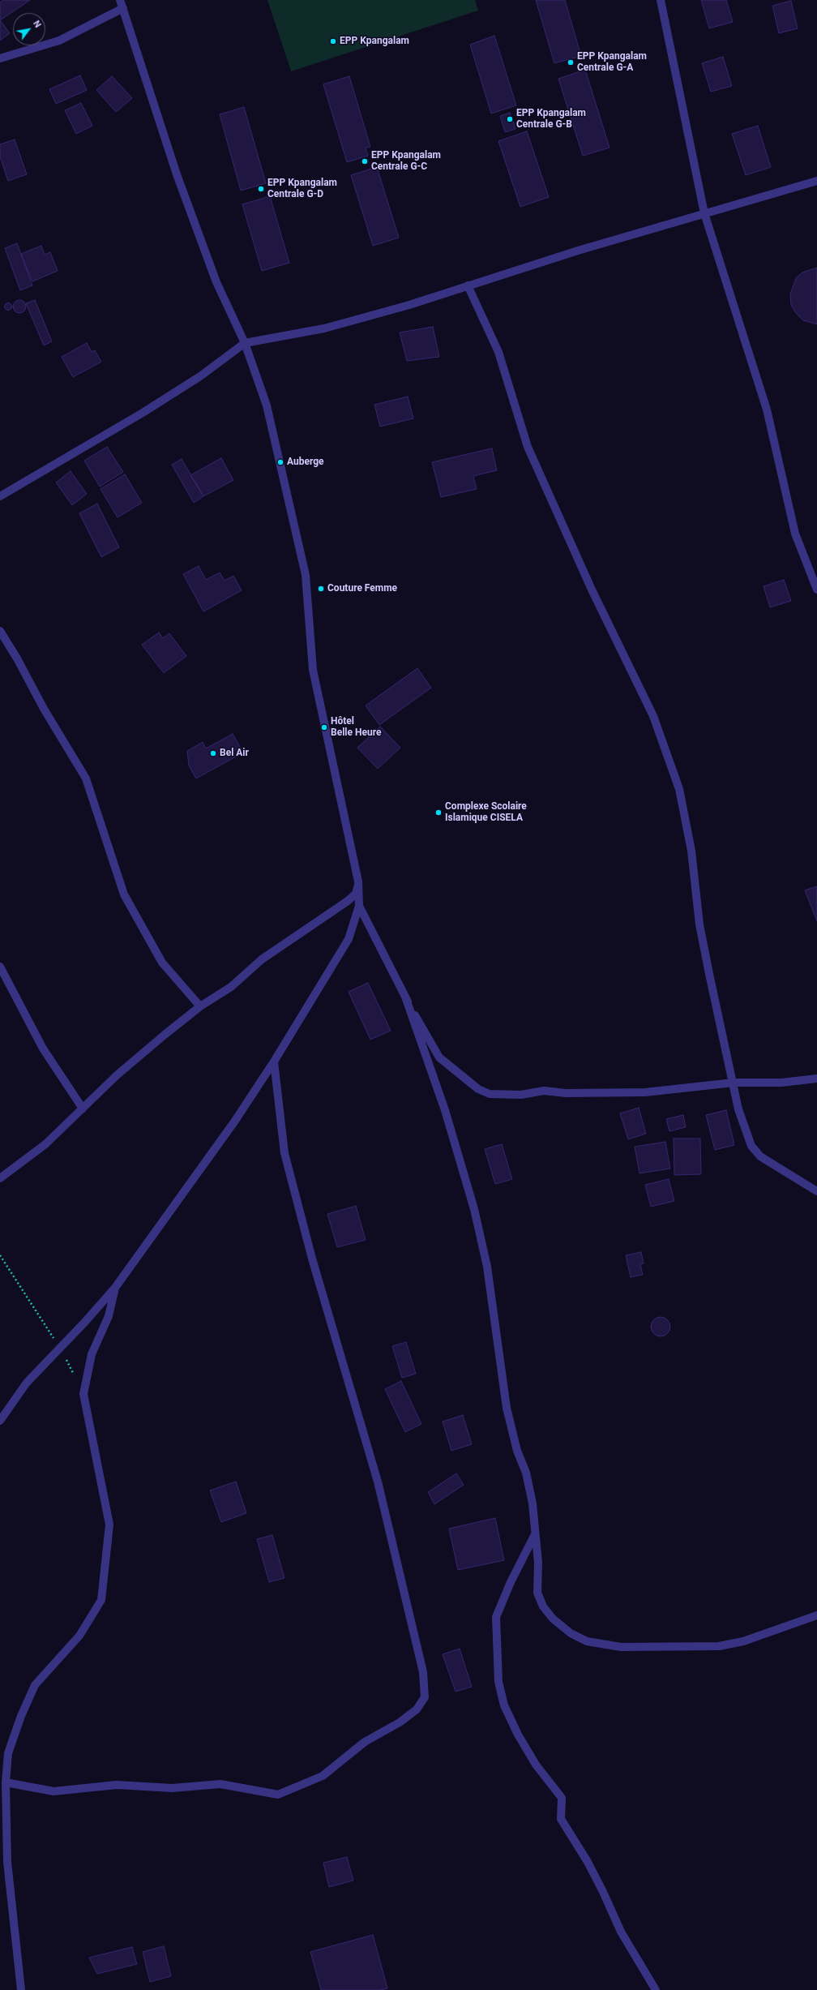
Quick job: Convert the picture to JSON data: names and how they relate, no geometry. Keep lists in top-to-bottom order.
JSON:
{
  "places": [
    "EPP Kpangalam",
    "EPP Kpangalam Centrale G-A",
    "EPP Kpangalam Centrale G-B",
    "EPP Kpangalam Centrale G-C",
    "EPP Kpangalam Centrale G-D",
    "Auberge",
    "Couture Femme",
    "Hôtel Belle Heure",
    "Bel Air",
    "Complexe Scolaire Islamique CISELA"
  ],
  "north": "top right"
}
